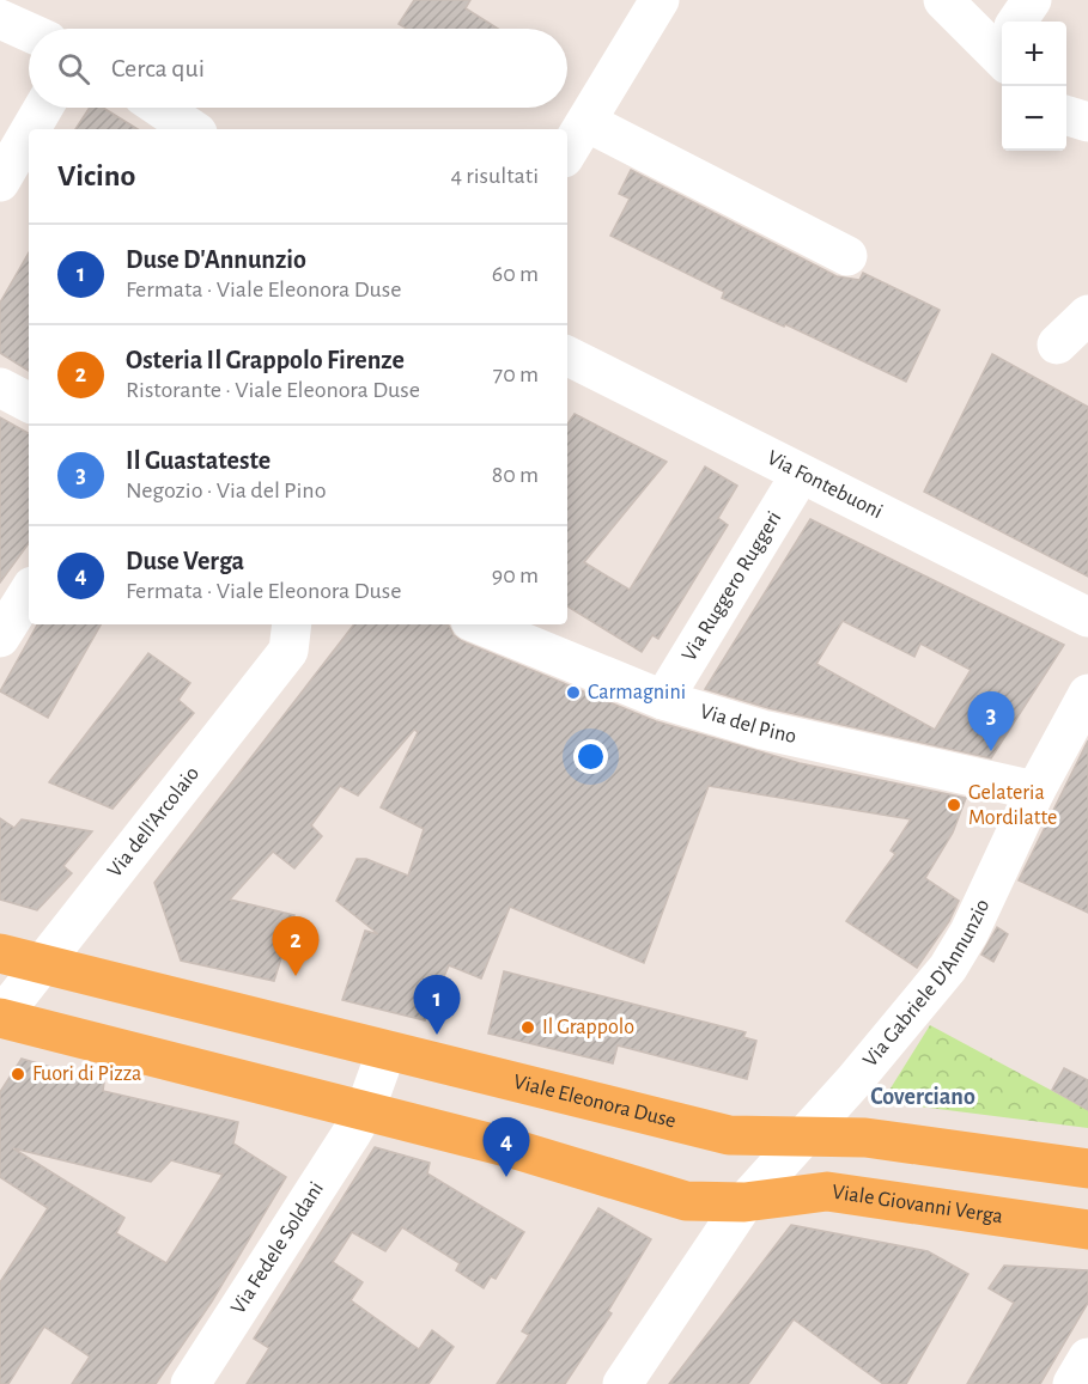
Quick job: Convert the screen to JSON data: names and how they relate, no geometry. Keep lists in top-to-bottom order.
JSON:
{
  "streets": {
    "main road": ["Viale Eleonora Duse", "Viale Giovanni Verga"],
    "street": [
      "Via Fontebuoni",
      "Via Ruggero Ruggeri",
      "Via del Pino",
      "Via dell'Arcolaio",
      "Via Gabriele D'Annunzio",
      "Via Fedele Soldani"
    ]
  },
  "crossings": [
    ["Via Fontebuoni", "Via Ruggero Ruggeri"],
    ["Via Ruggero Ruggeri", "Via del Pino"],
    ["Via del Pino", "Via Gabriele D'Annunzio"],
    ["Via dell'Arcolaio", "Viale Eleonora Duse"],
    ["Via Gabriele D'Annunzio", "Viale Eleonora Duse"],
    ["Via Gabriele D'Annunzio", "Viale Giovanni Verga"]
  ],
  "districts": ["Coverciano"],
  "places": [
    "Carmagnini",
    "Gelateria Mordilatte",
    "Il Grappolo",
    "Fuori di Pizza"
  ],
  "page": {
    "map_buttons": ["+", "−"],
    "search": "Cerca qui",
    "heading": ["Vicino", "4 risultati"],
    "list": [
      {
        "mark": "1",
        "name": "Duse D'Annunzio",
        "note": "Fermata · Viale Eleonora Duse",
        "value": "60 m"
      },
      {
        "mark": "2",
        "name": "Osteria Il Grappolo Firenze",
        "note": "Ristorante · Viale Eleonora Duse",
        "value": "70 m"
      },
      {
        "mark": "3",
        "name": "Il Guastateste",
        "note": "Negozio · Via del Pino",
        "value": "80 m"
      },
      {
        "mark": "4",
        "name": "Duse Verga",
        "note": "Fermata · Viale Eleonora Duse",
        "value": "90 m"
      }
    ],
    "pins": [
      "3",
      "2",
      "1",
      "4"
    ]
  }
}
